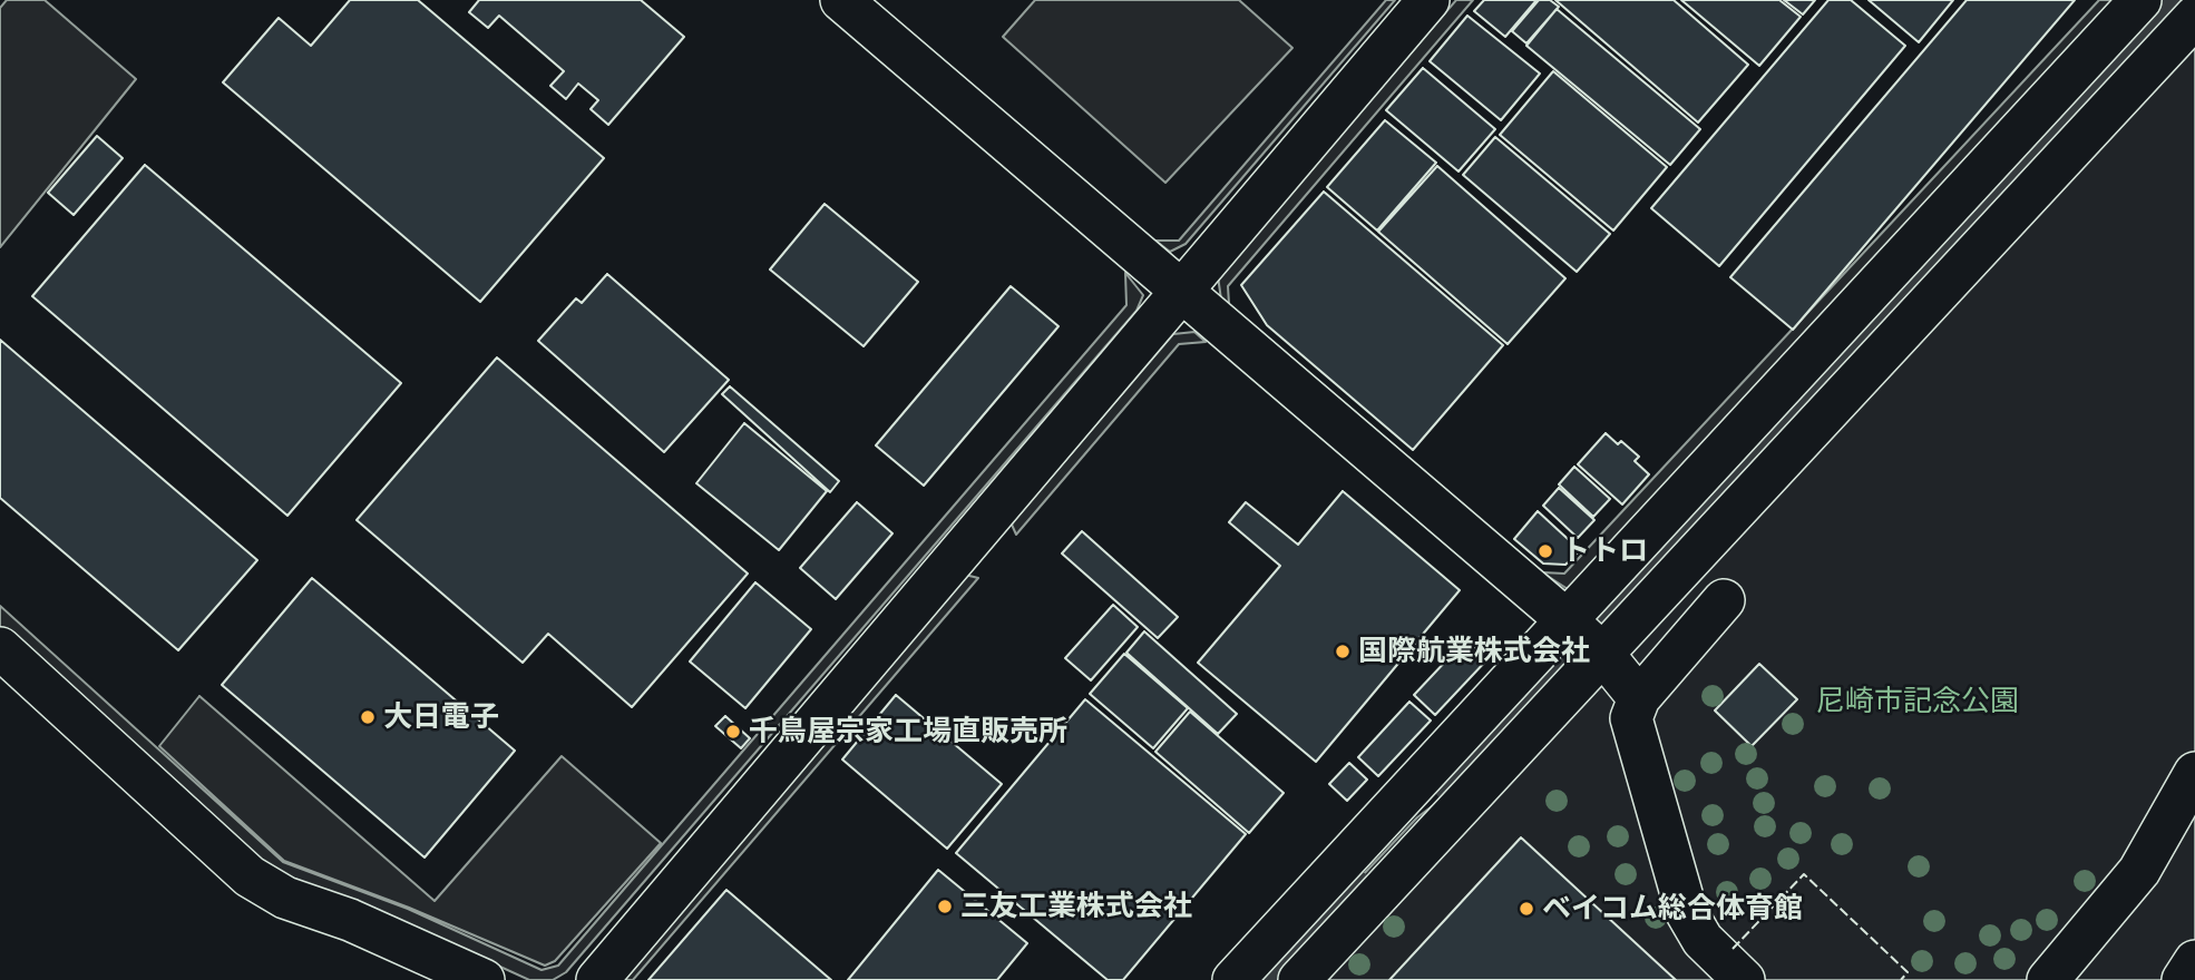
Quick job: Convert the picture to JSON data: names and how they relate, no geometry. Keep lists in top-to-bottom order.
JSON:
{
  "parks": ["尼崎市記念公園"],
  "places": [
    "トトロ",
    "国際航業株式会社",
    "大日電子",
    "千鳥屋宗家工場直販売所",
    "三友工業株式会社",
    "ベイコム総合体育館"
  ]
}
